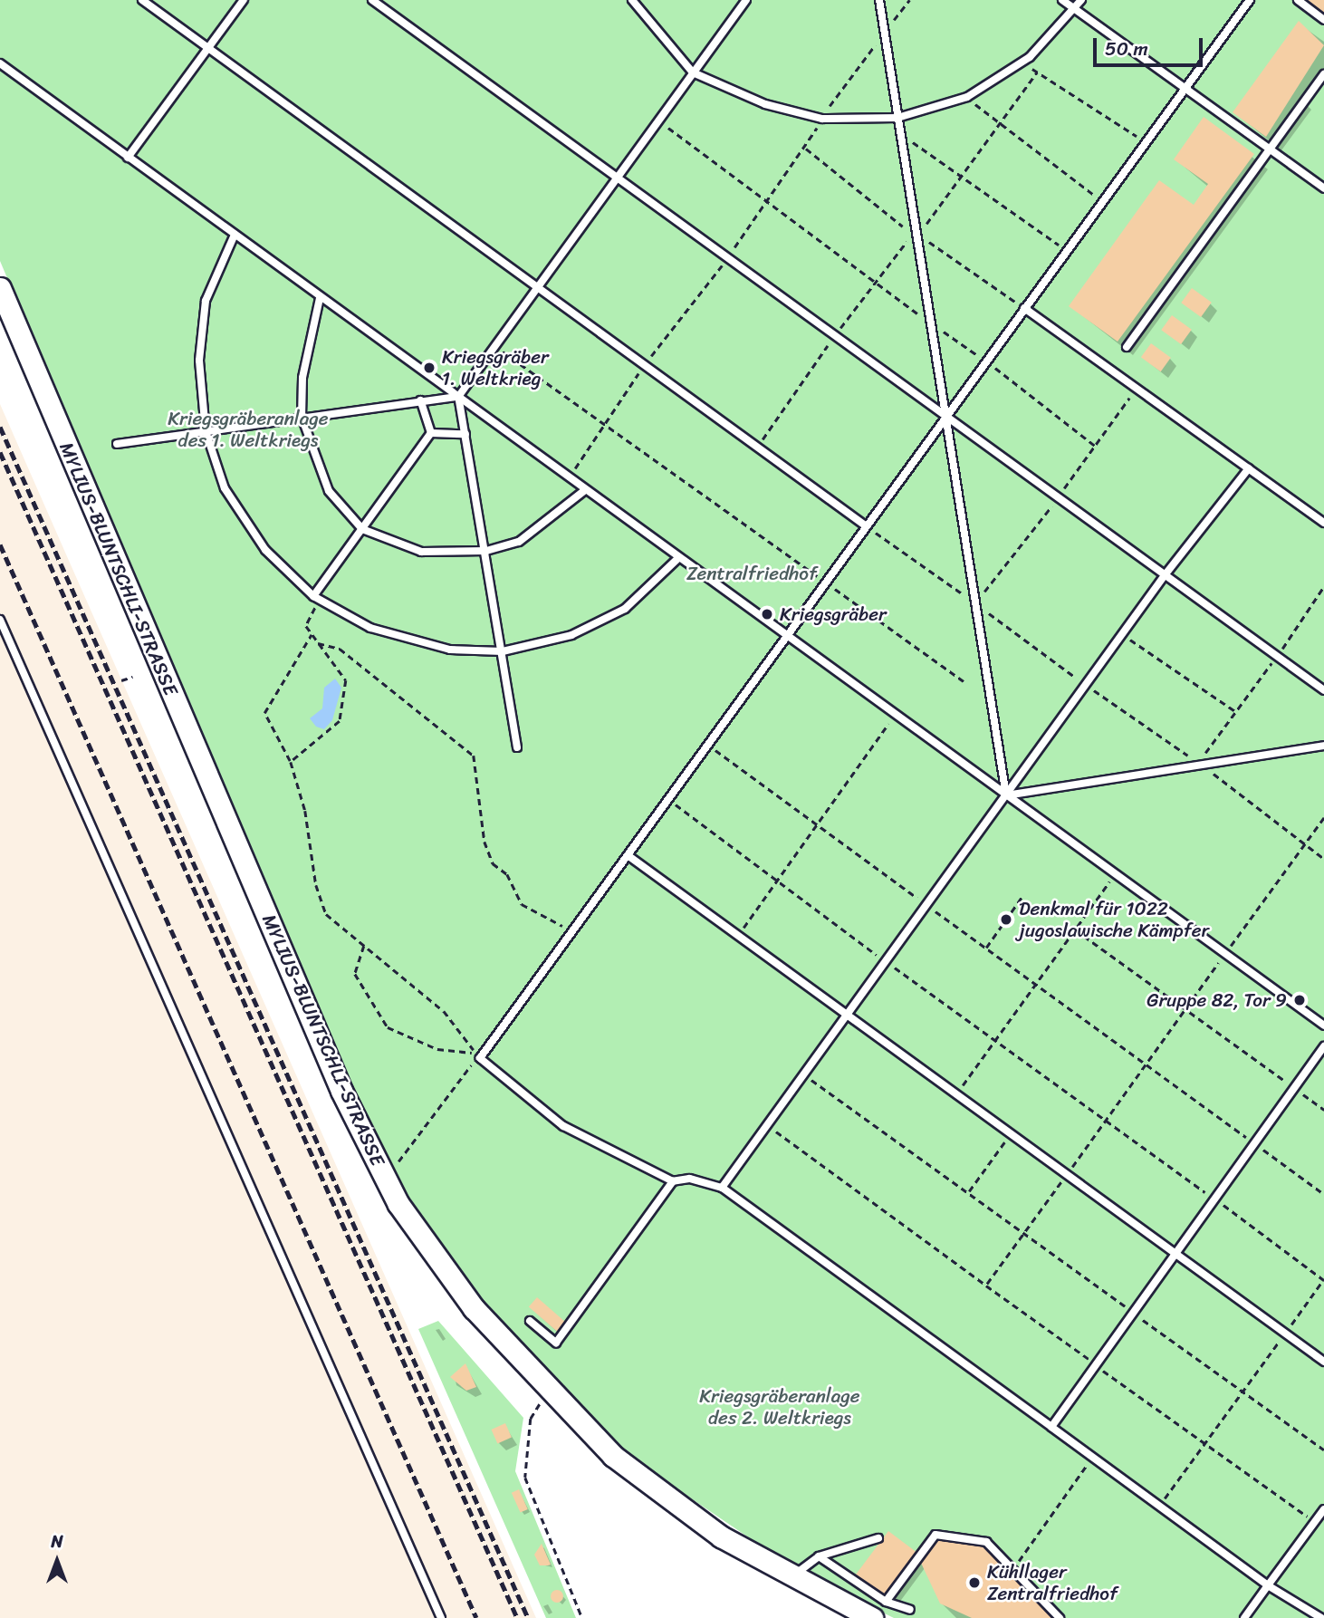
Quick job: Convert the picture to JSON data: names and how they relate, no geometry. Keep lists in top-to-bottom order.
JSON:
{
  "streets": {
    "street": ["MYLIUS-BLUNTSCHLI-STRASSE"]
  },
  "parks": ["Kriegsgräberanlage des 1. Weltkriegs", "Zentralfriedhof", "Kriegsgräberanlage des 2. Weltkriegs"],
  "places": [
    "Kriegsgräber 1. Weltkrieg",
    "Kriegsgräber",
    "Denkmal für 1022 jugoslawische Kämpfer",
    "Gruppe 82, Tor 9",
    "Kühllager Zentralfriedhof"
  ],
  "scale_bar": "50 m",
  "north": "top"
}
